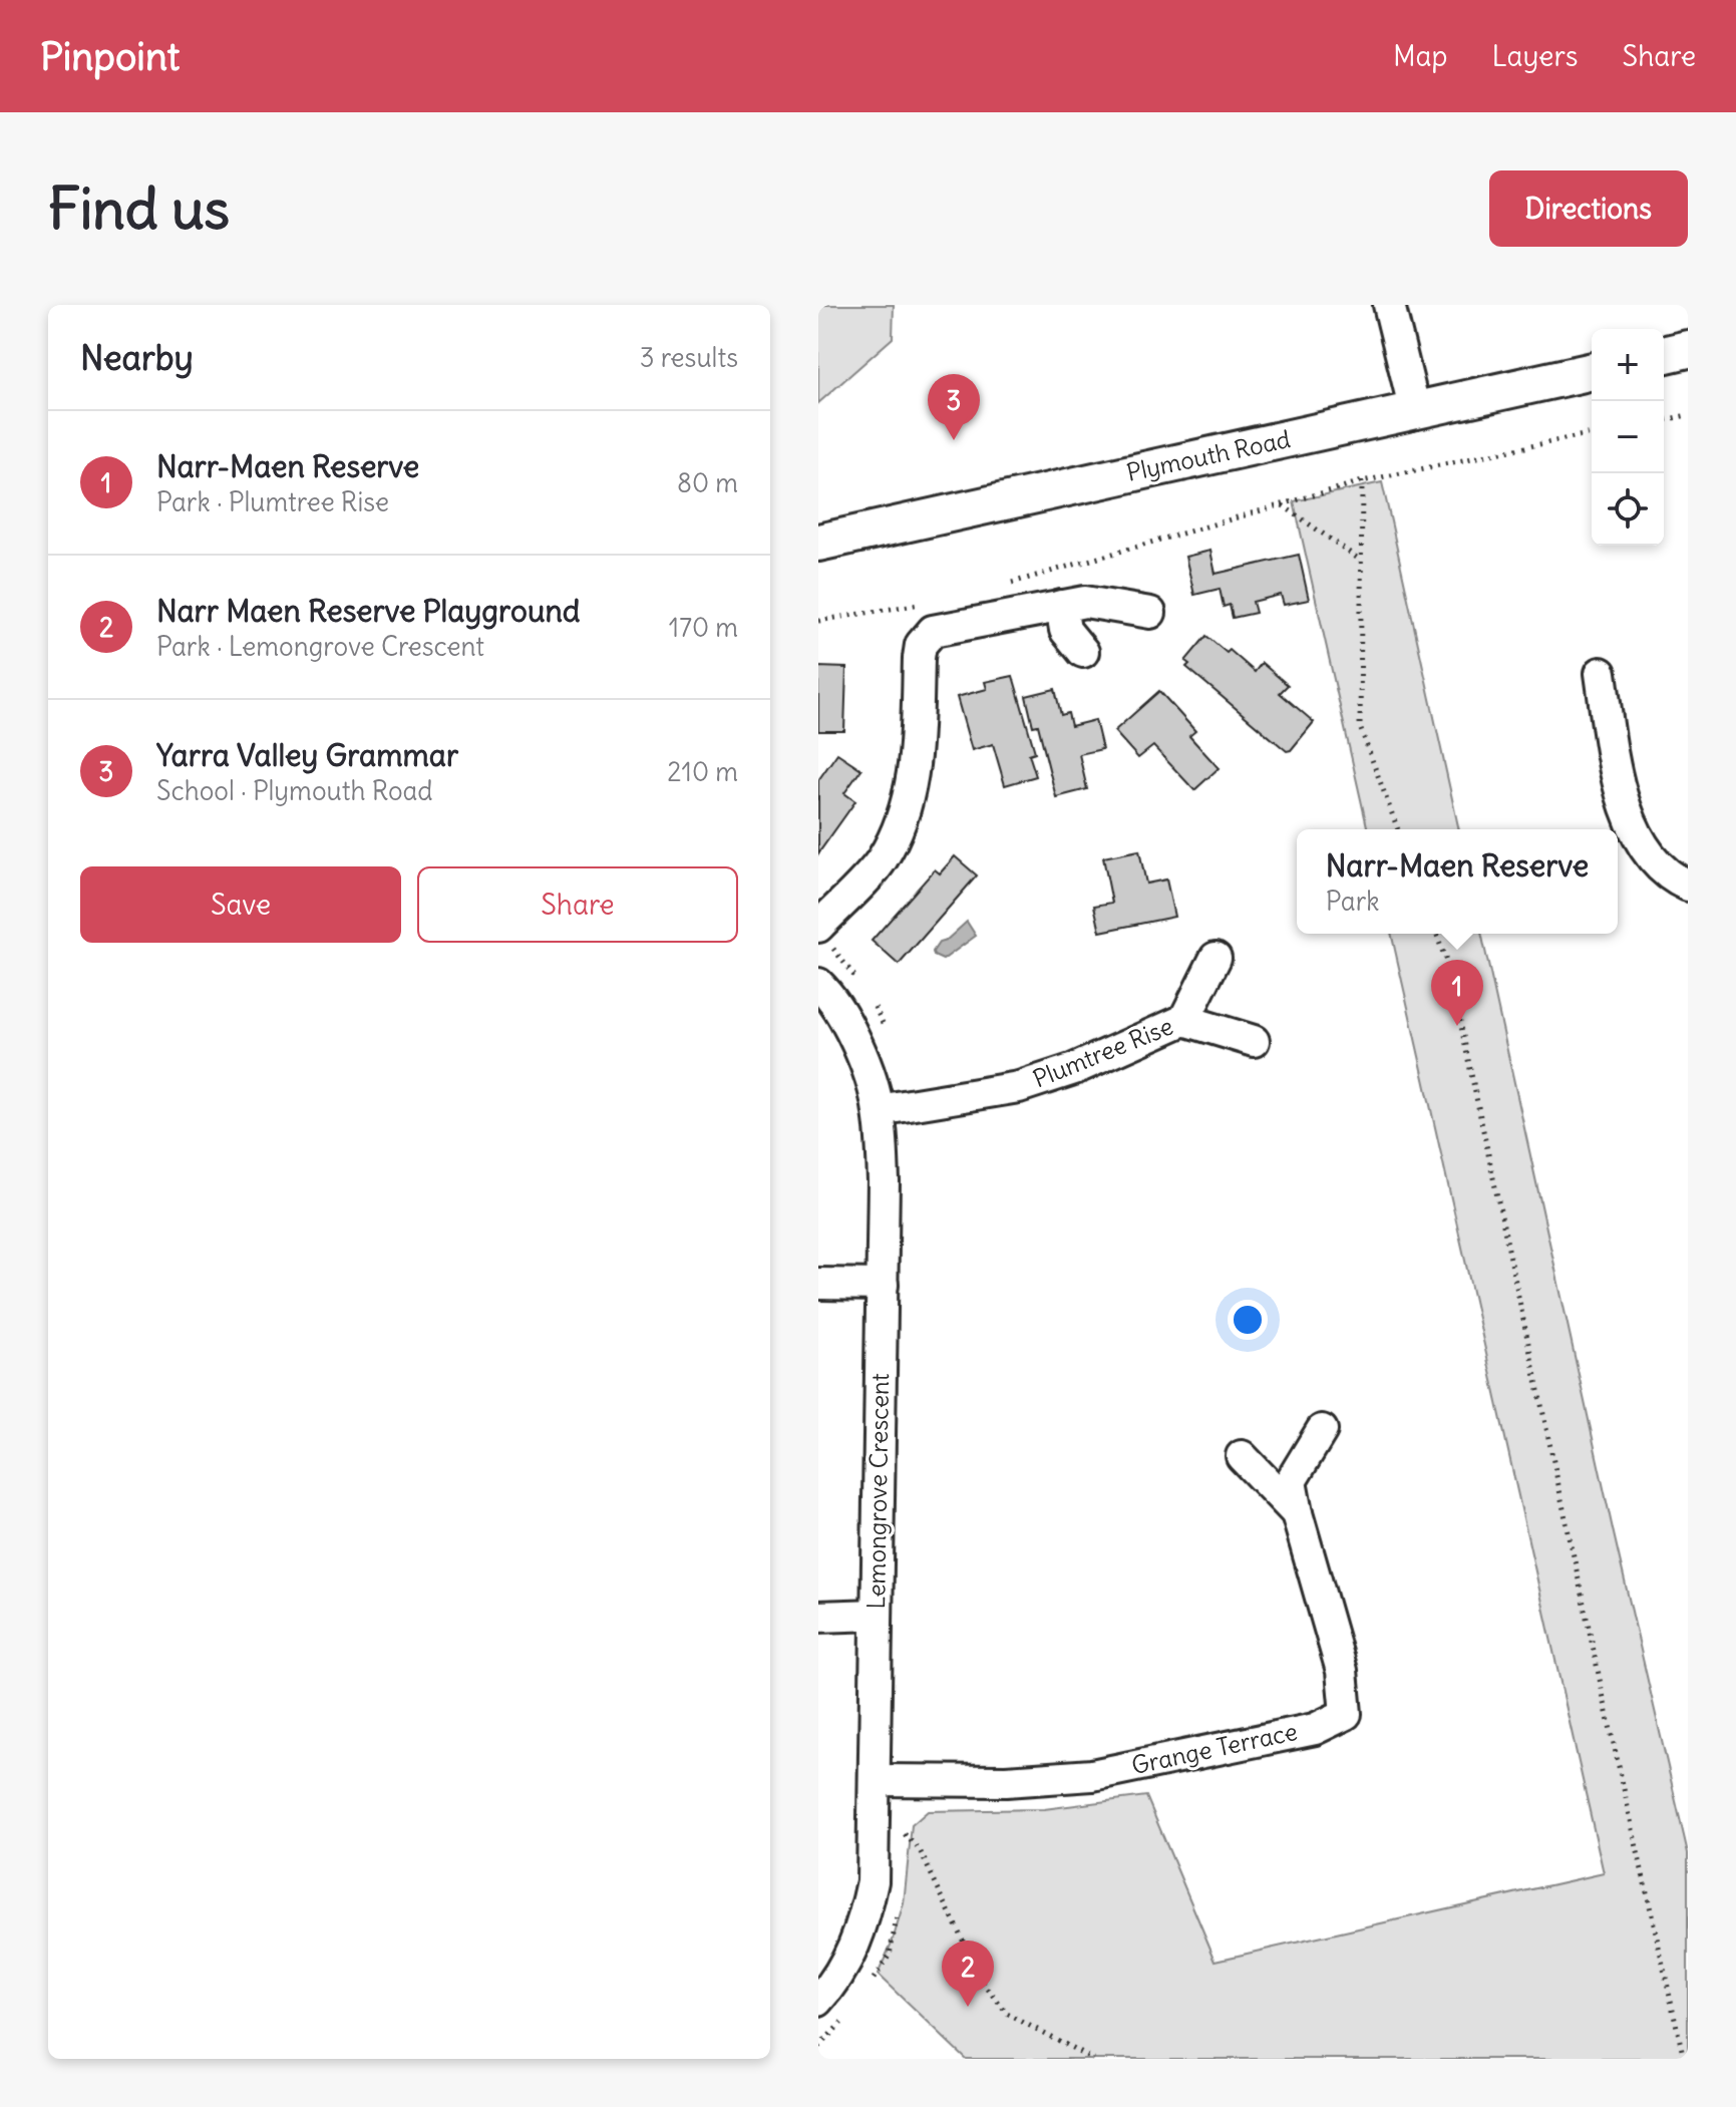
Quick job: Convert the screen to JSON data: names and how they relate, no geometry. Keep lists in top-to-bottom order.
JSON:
{
  "streets": {
    "main road": ["Plymouth Road"],
    "street": ["Plumtree Rise", "Lemongrove Crescent", "Grange Terrace"]
  },
  "crossings": [
    ["Plumtree Rise", "Lemongrove Crescent"],
    ["Lemongrove Crescent", "Grange Terrace"]
  ],
  "page": {
    "header": "Pinpoint",
    "nav": ["Map", "Layers", "Share"],
    "buttons": [
      "Directions",
      ["Save", "Share"]
    ],
    "title": "Find us",
    "heading": ["Nearby", "3 results"],
    "map_buttons": ["+", "−"],
    "pins": ["3", "1", "2"],
    "list": [
      {
        "mark": "1",
        "name": "Narr-Maen Reserve",
        "note": "Park · Plumtree Rise",
        "value": "80 m"
      },
      {
        "mark": "2",
        "name": "Narr Maen Reserve Playground",
        "note": "Park · Lemongrove Crescent",
        "value": "170 m"
      },
      {
        "mark": "3",
        "name": "Yarra Valley Grammar",
        "note": "School · Plymouth Road",
        "value": "210 m"
      }
    ],
    "popup": ["Narr-Maen Reserve", "Park"]
  }
}
